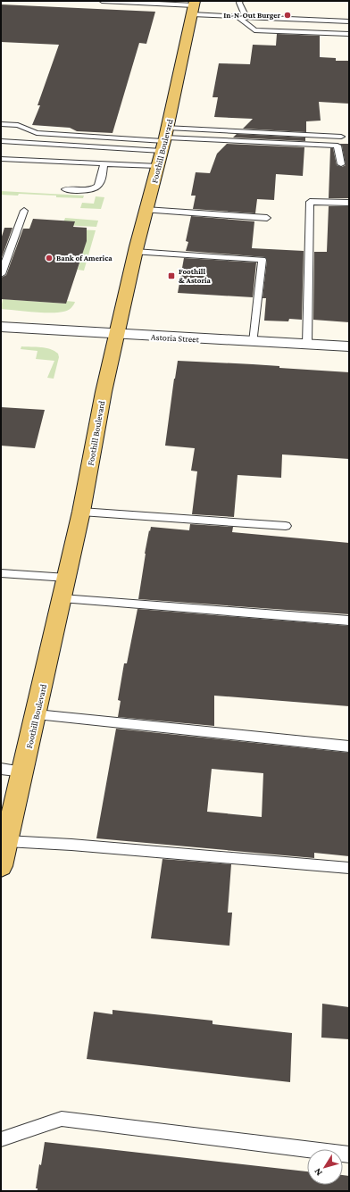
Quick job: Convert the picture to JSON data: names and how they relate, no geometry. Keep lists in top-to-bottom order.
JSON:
{
  "streets": {
    "main road": ["Foothill Boulevard"],
    "street": ["Astoria Street"]
  },
  "crossings": [
    ["Foothill Boulevard", "Astoria Street"]
  ],
  "places": {
    "other": ["In-N-Out Burger", "Bank of America"],
    "transit": ["Foothill & Astoria"]
  },
  "north": "bottom left"
}
